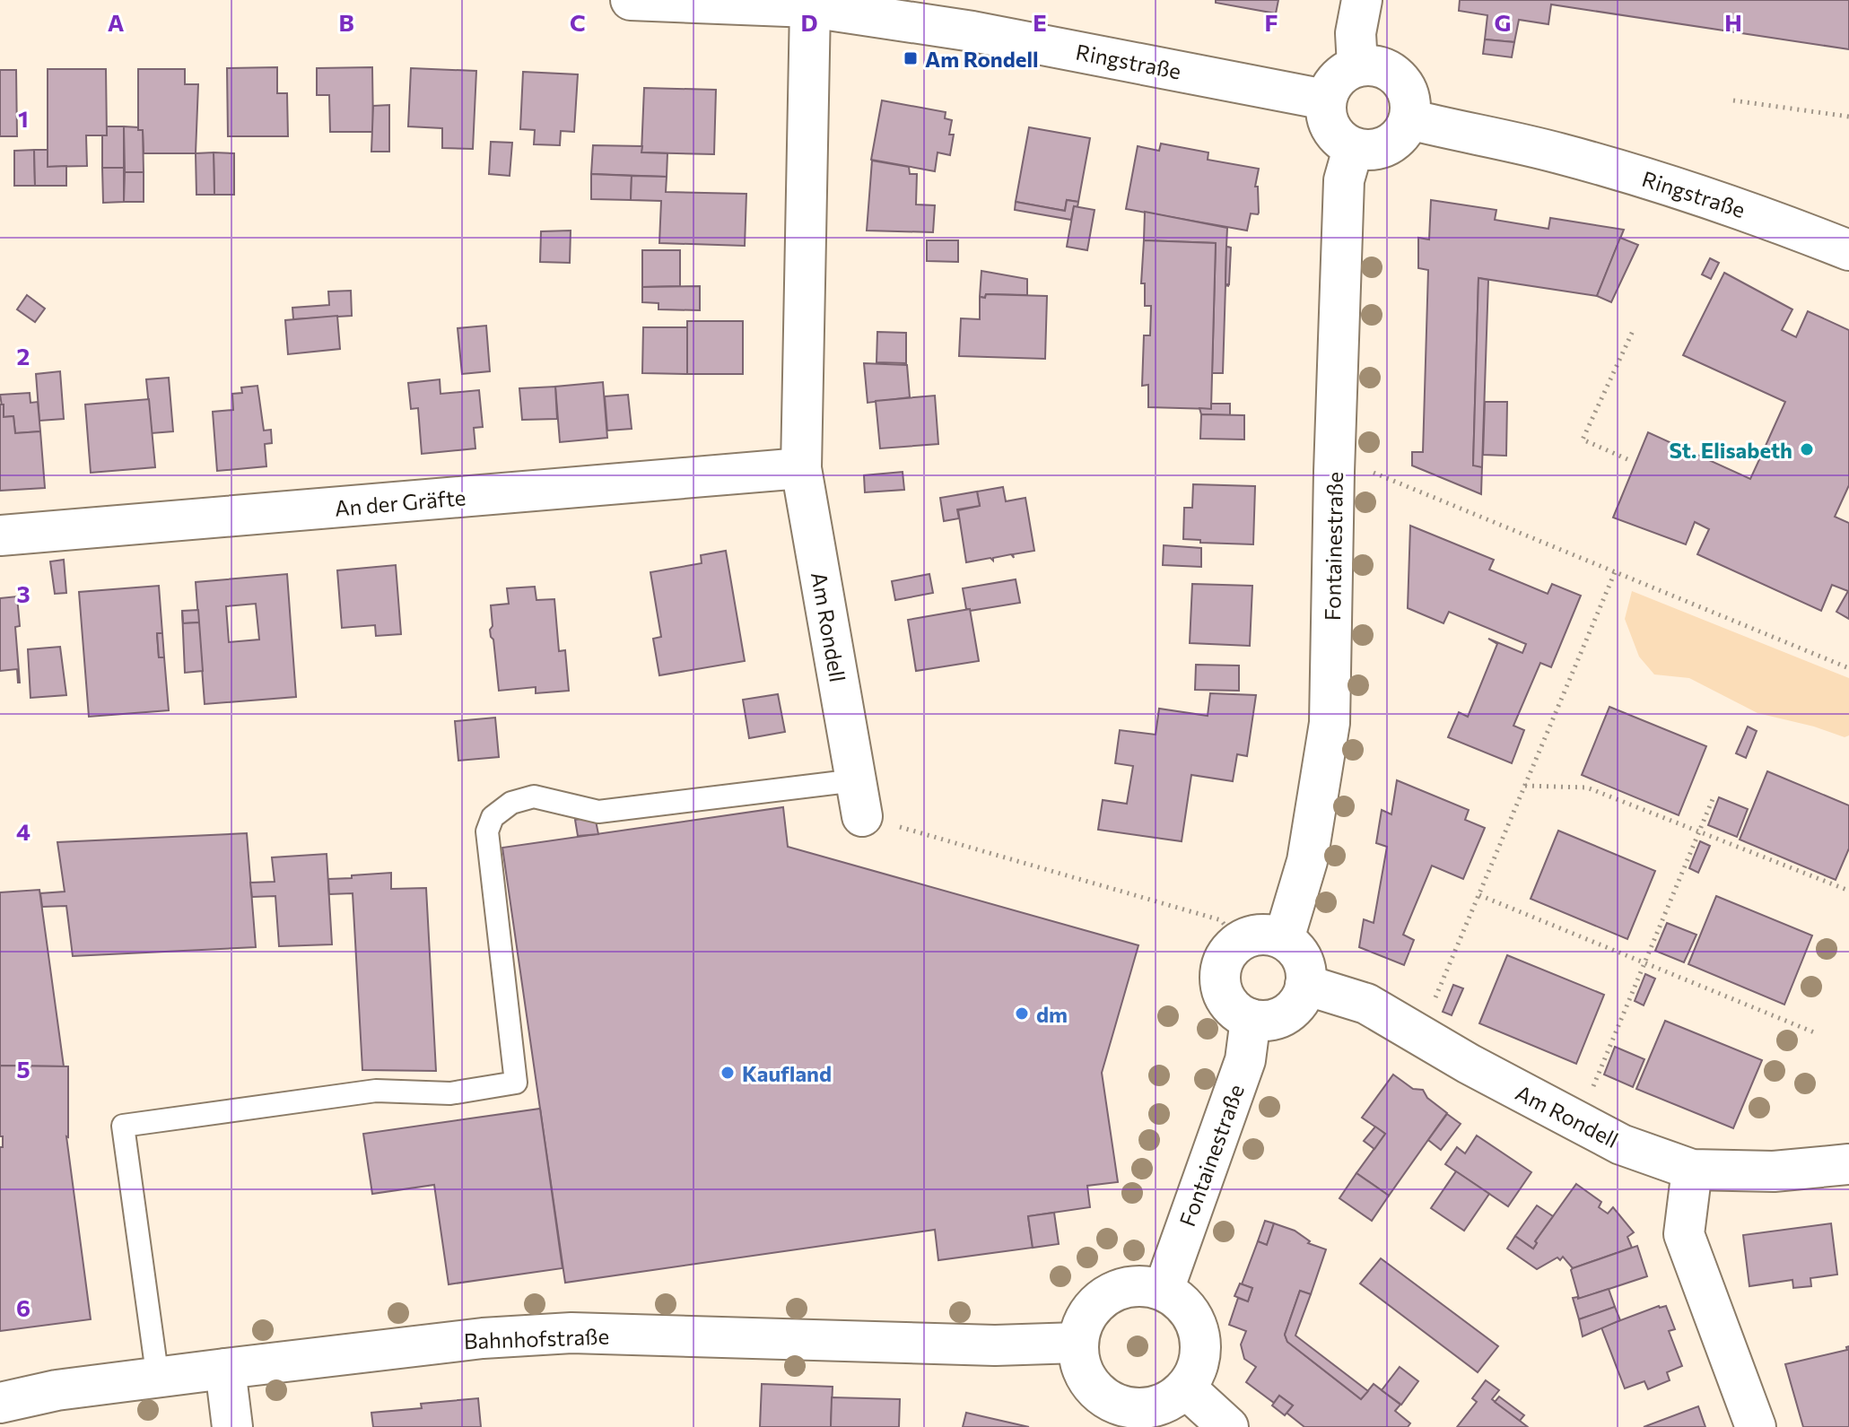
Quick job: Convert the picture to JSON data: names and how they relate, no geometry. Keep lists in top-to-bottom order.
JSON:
{
  "streets": {
    "street": [
      "Ringstraße",
      "An der Gräfte",
      "Fontainestraße",
      "Am Rondell",
      "Bahnhofstraße"
    ]
  },
  "crossings": [
    ["Ringstraße", "Fontainestraße"],
    ["Ringstraße", "Am Rondell"],
    ["An der Gräfte", "Am Rondell"],
    ["Fontainestraße", "Am Rondell"],
    ["Fontainestraße", "Bahnhofstraße"]
  ],
  "places": {
    "transit": ["Am Rondell"],
    "other": ["St. Elisabeth", "dm", "Kaufland"]
  },
  "grid": {
    "columns": [
      "A",
      "B",
      "C",
      "D",
      "E",
      "F",
      "G",
      "H"
    ],
    "rows": [
      "1",
      "2",
      "3",
      "4",
      "5",
      "6"
    ]
  }
}
